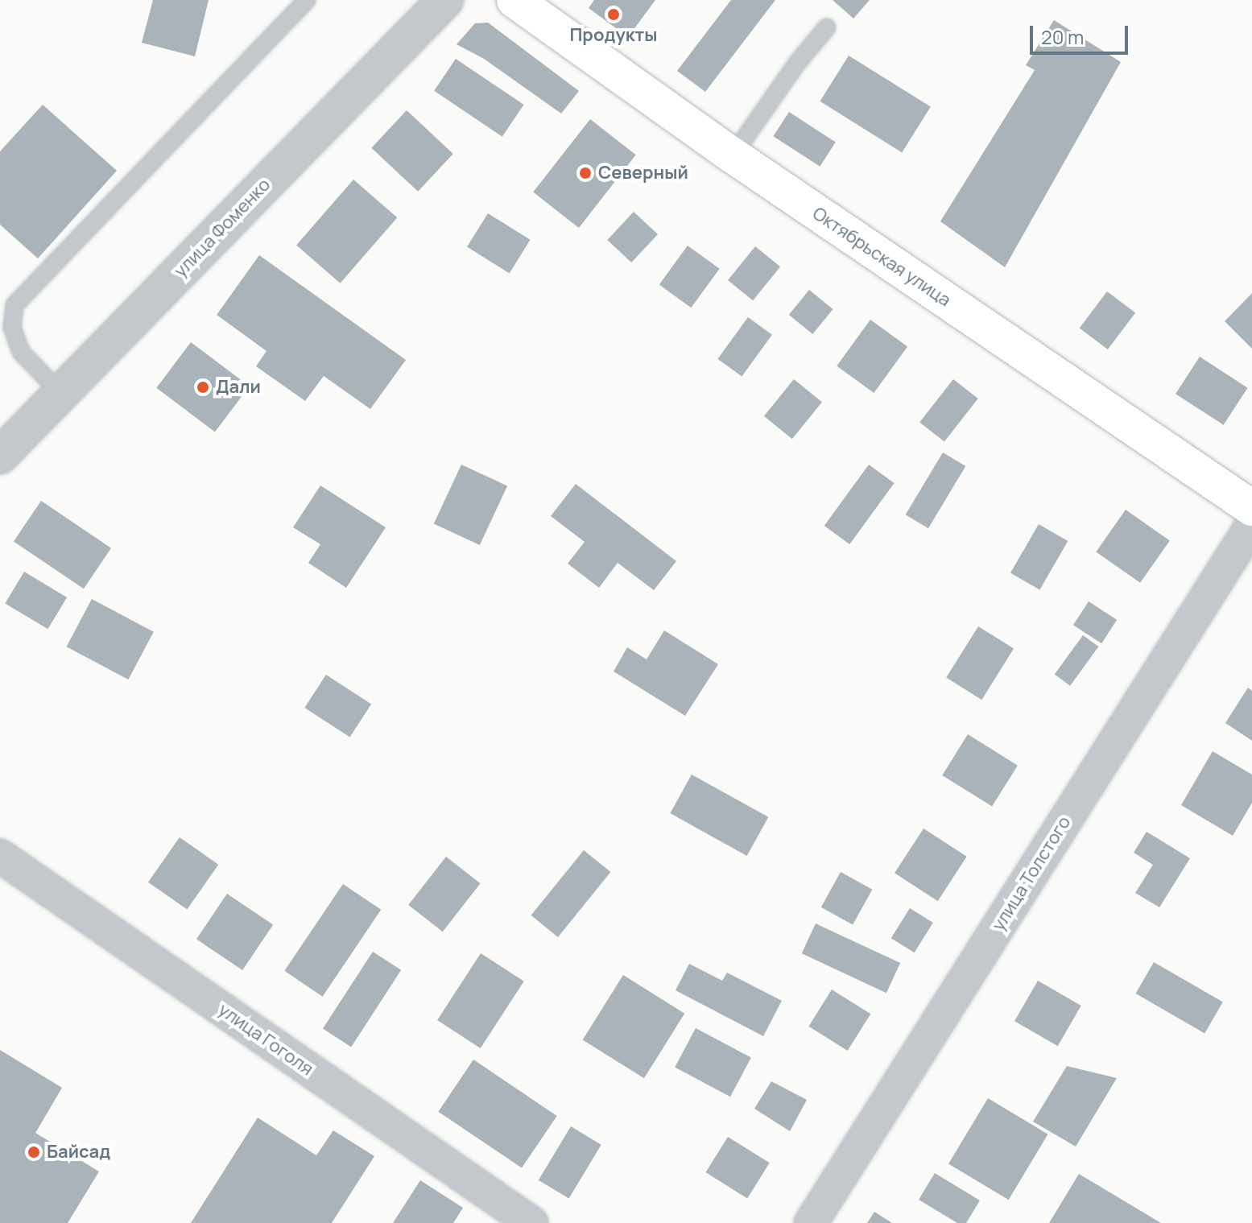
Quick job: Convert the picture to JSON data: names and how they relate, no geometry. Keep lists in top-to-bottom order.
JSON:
{
  "streets": {
    "main road": ["Октябрьская улица"],
    "street": ["улица Фоменко", "улица Толстого", "улица Гоголя"]
  },
  "places": [
    "Продукты",
    "Северный",
    "Дали",
    "Байсад"
  ],
  "scale_bar": "20 m"
}
